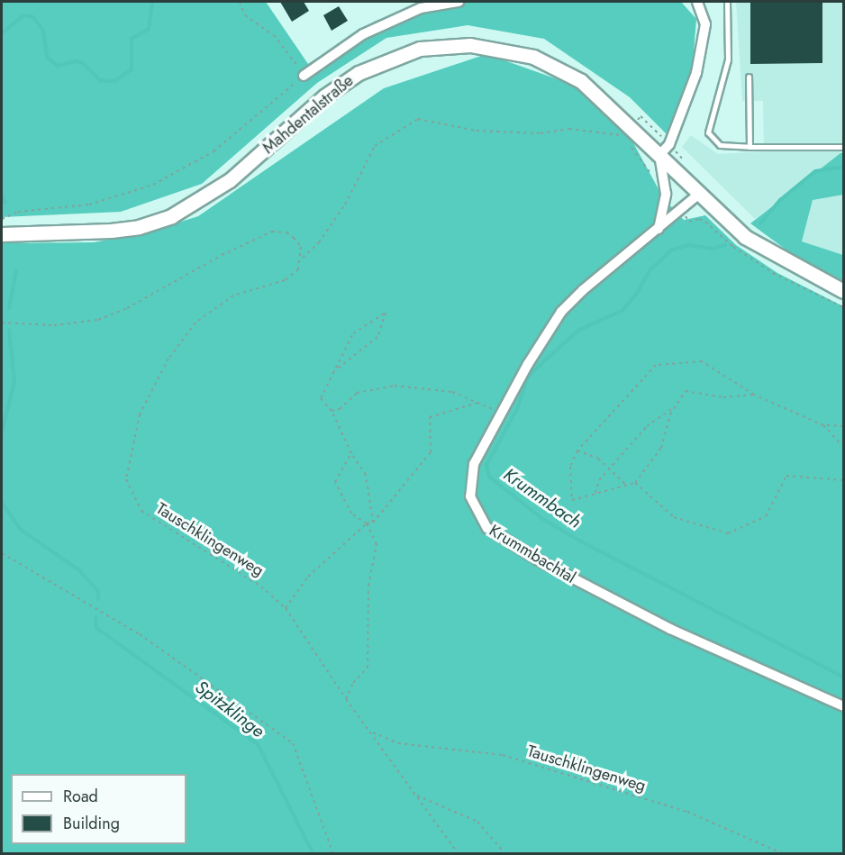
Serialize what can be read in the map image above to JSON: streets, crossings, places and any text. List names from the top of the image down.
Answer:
{
  "streets": {
    "main road": ["Mahdentalstraße"],
    "street": ["Krummbachtal"],
    "path": ["Tauschklingenweg"]
  },
  "crossings": [
    ["Mahdentalstraße", "Tauschklingenweg"],
    ["Mahdentalstraße", "Krummbachtal"]
  ],
  "water": ["Krummbach", "Spitzklinge"],
  "legend": ["Road", "Building"]
}
